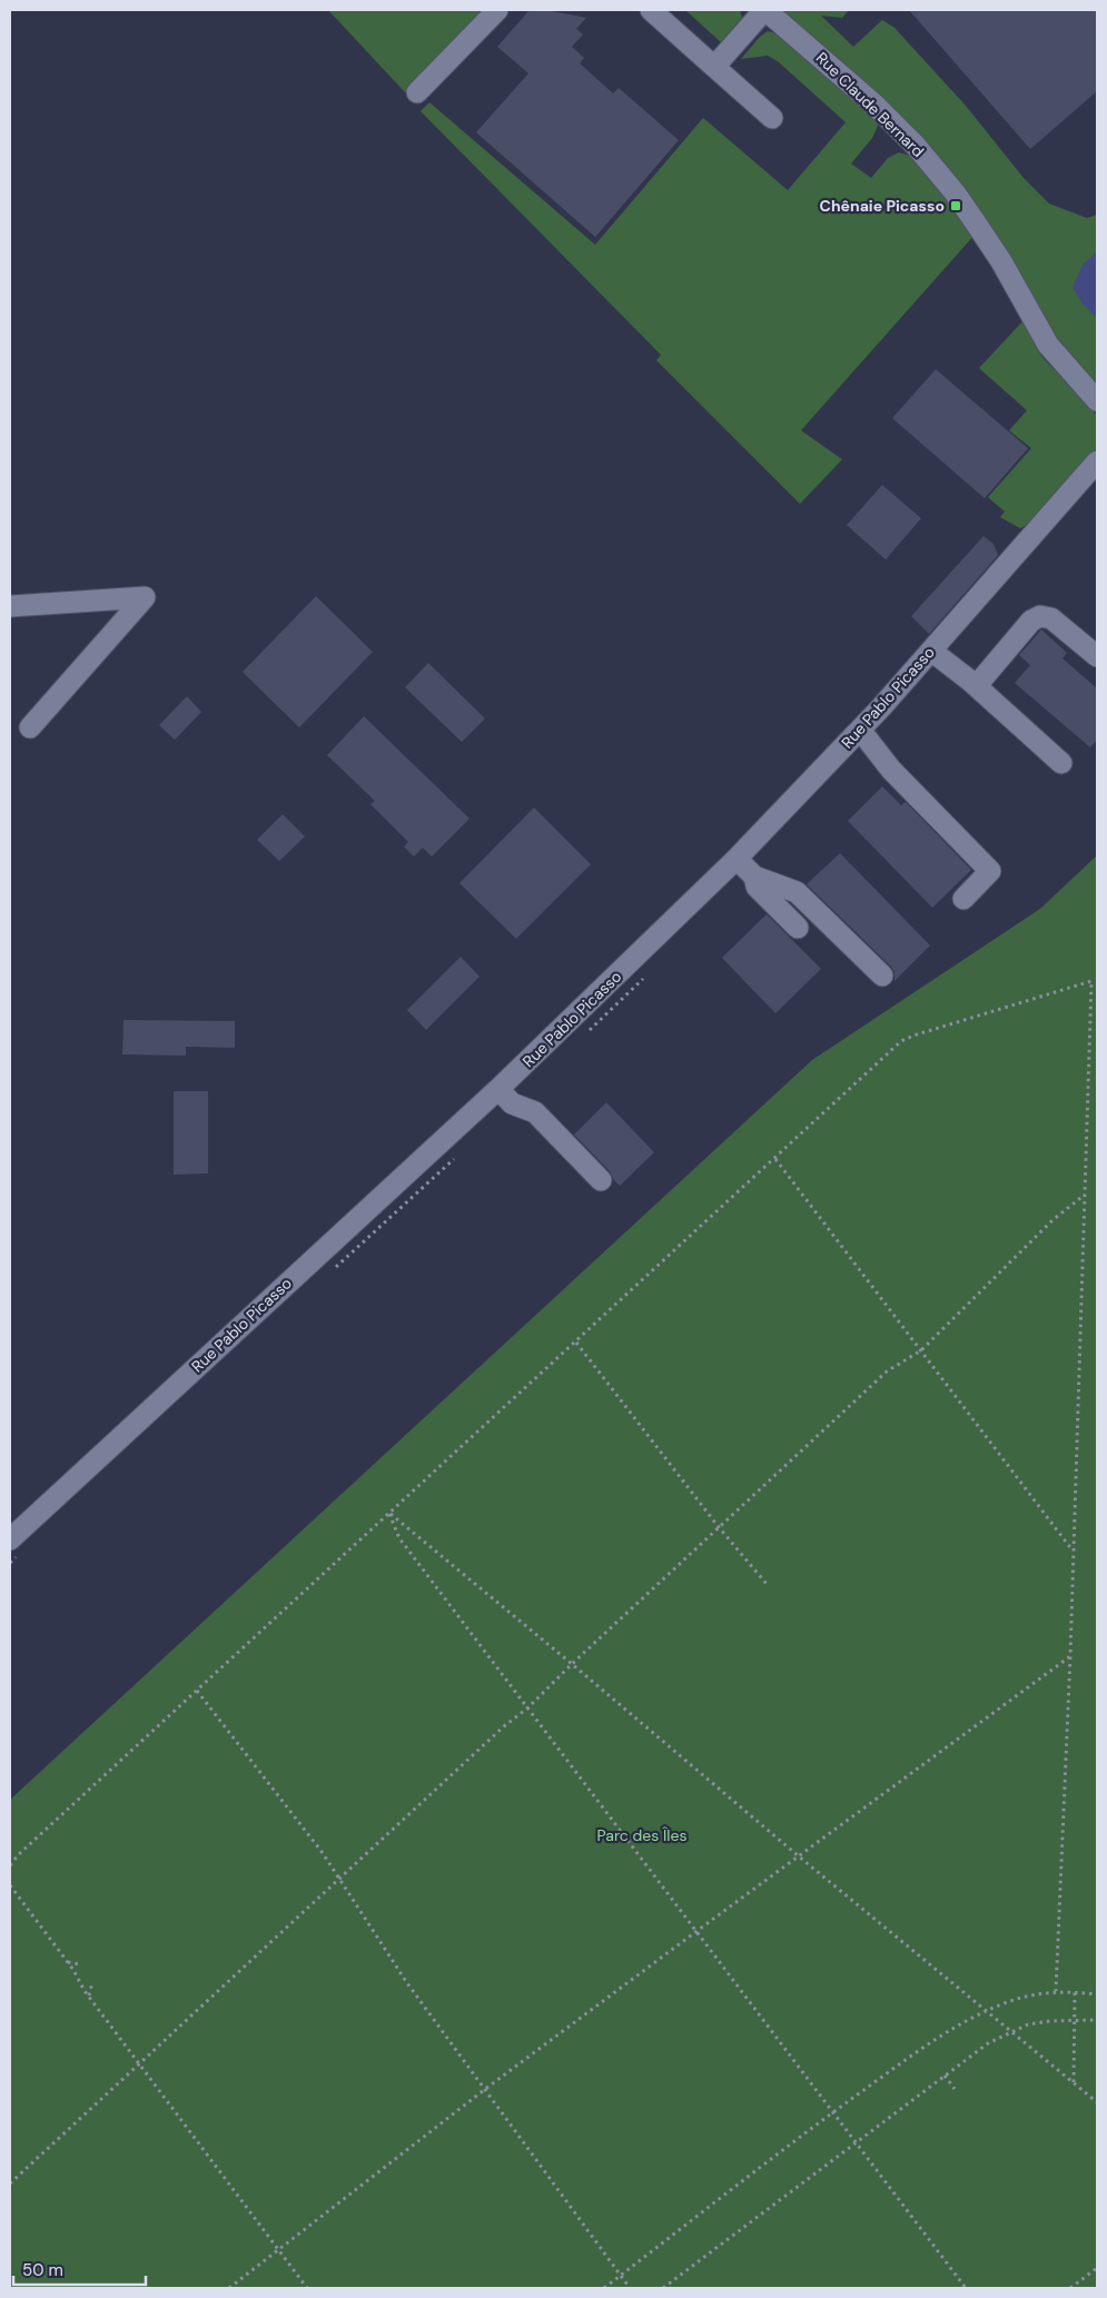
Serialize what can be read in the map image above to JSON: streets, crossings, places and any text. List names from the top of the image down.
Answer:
{
  "streets": {
    "street": ["Rue Claude Bernard", "Rue Pablo Picasso"]
  },
  "parks": ["Parc des Îles"],
  "places": {
    "transit": ["Chênaie Picasso"]
  },
  "scale_bar": "50 m"
}
